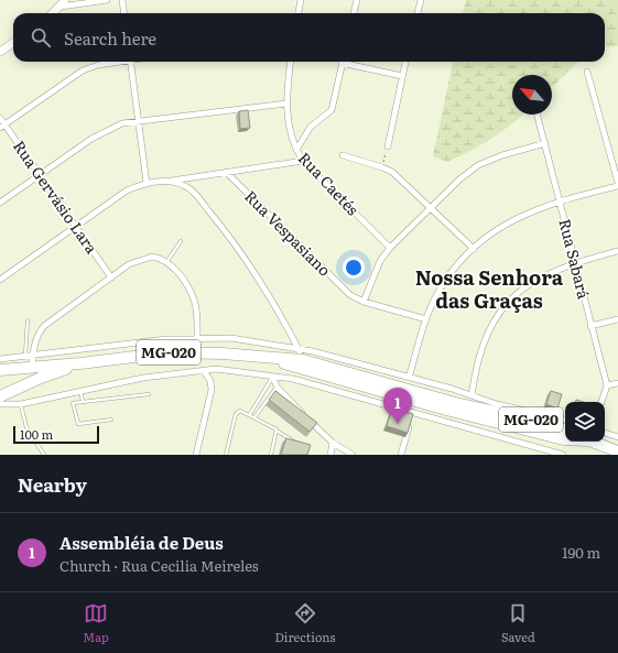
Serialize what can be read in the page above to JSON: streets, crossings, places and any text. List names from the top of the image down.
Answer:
{
  "streets": {
    "highway": ["MG-020"],
    "street": [
      "Rua Caetés",
      "Rua Gervásio Lara",
      "Rua Vespasiano",
      "Rua Sabará"
    ]
  },
  "districts": ["Nossa Senhora das Graças"],
  "scale_bar": "100 m",
  "north": "top left",
  "page": {
    "search": "Search here",
    "pins": "1",
    "scale": "100 m",
    "heading": "Nearby",
    "list": [
      {
        "mark": "1",
        "name": "Assembléia de Deus",
        "note": "Church · Rua Cecilia Meireles",
        "value": "190 m"
      }
    ],
    "nav": ["Map", "Directions", "Saved"]
  }
}
